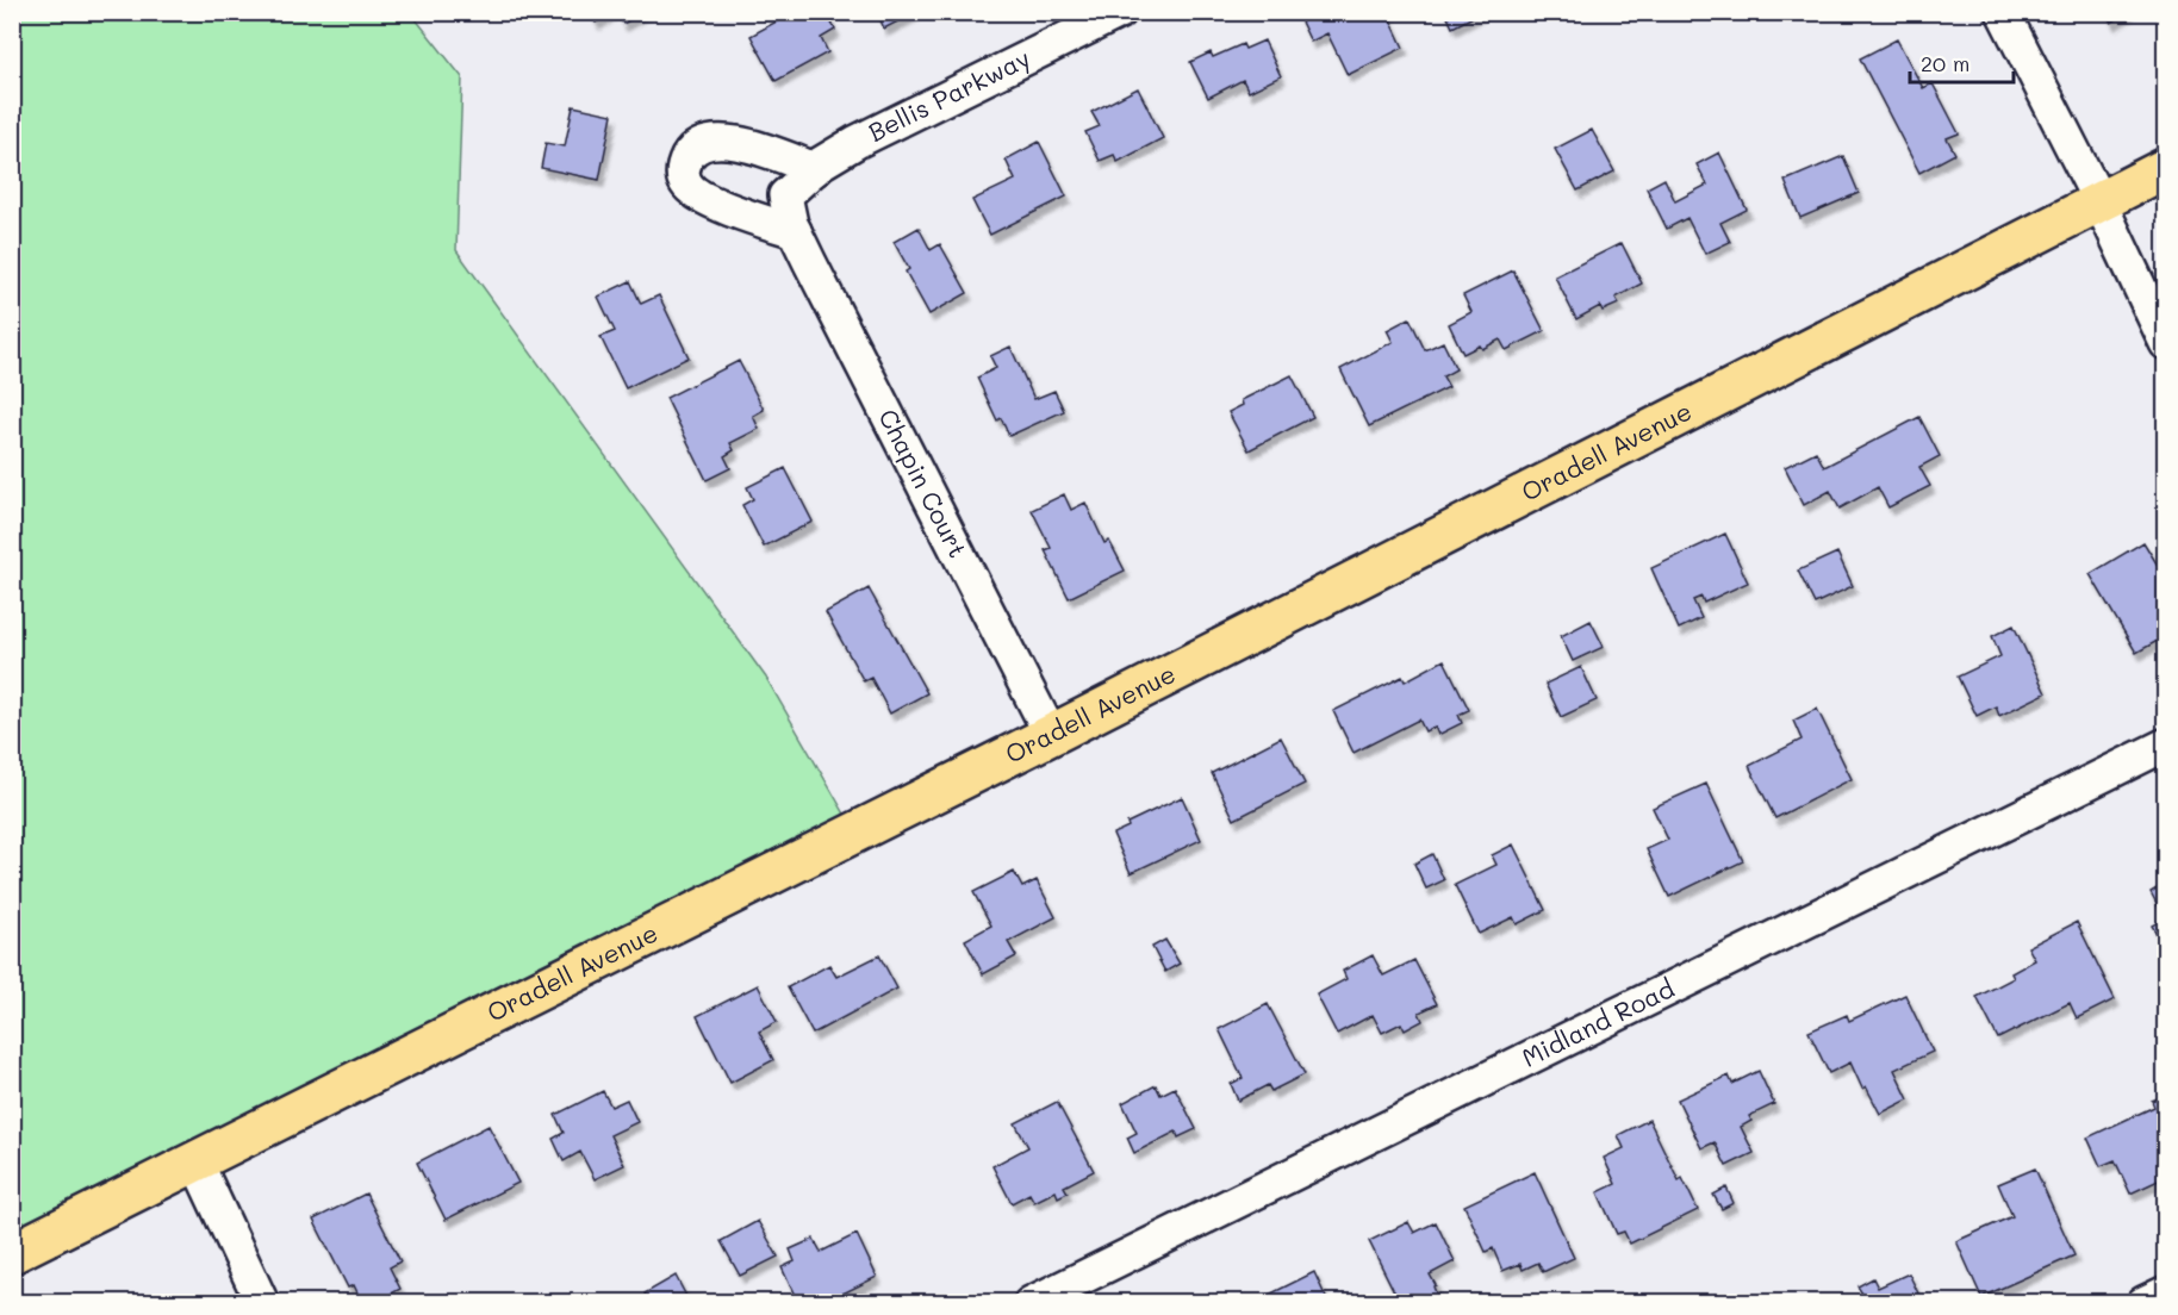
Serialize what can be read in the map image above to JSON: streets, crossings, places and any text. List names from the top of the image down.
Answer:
{
  "streets": {
    "main road": ["Oradell Avenue"],
    "street": ["Bellis Parkway", "Chapin Court", "Midland Road"]
  },
  "crossings": [
    ["Bellis Parkway", "Chapin Court"],
    ["Oradell Avenue", "Chapin Court"]
  ],
  "scale_bar": "20 m"
}
